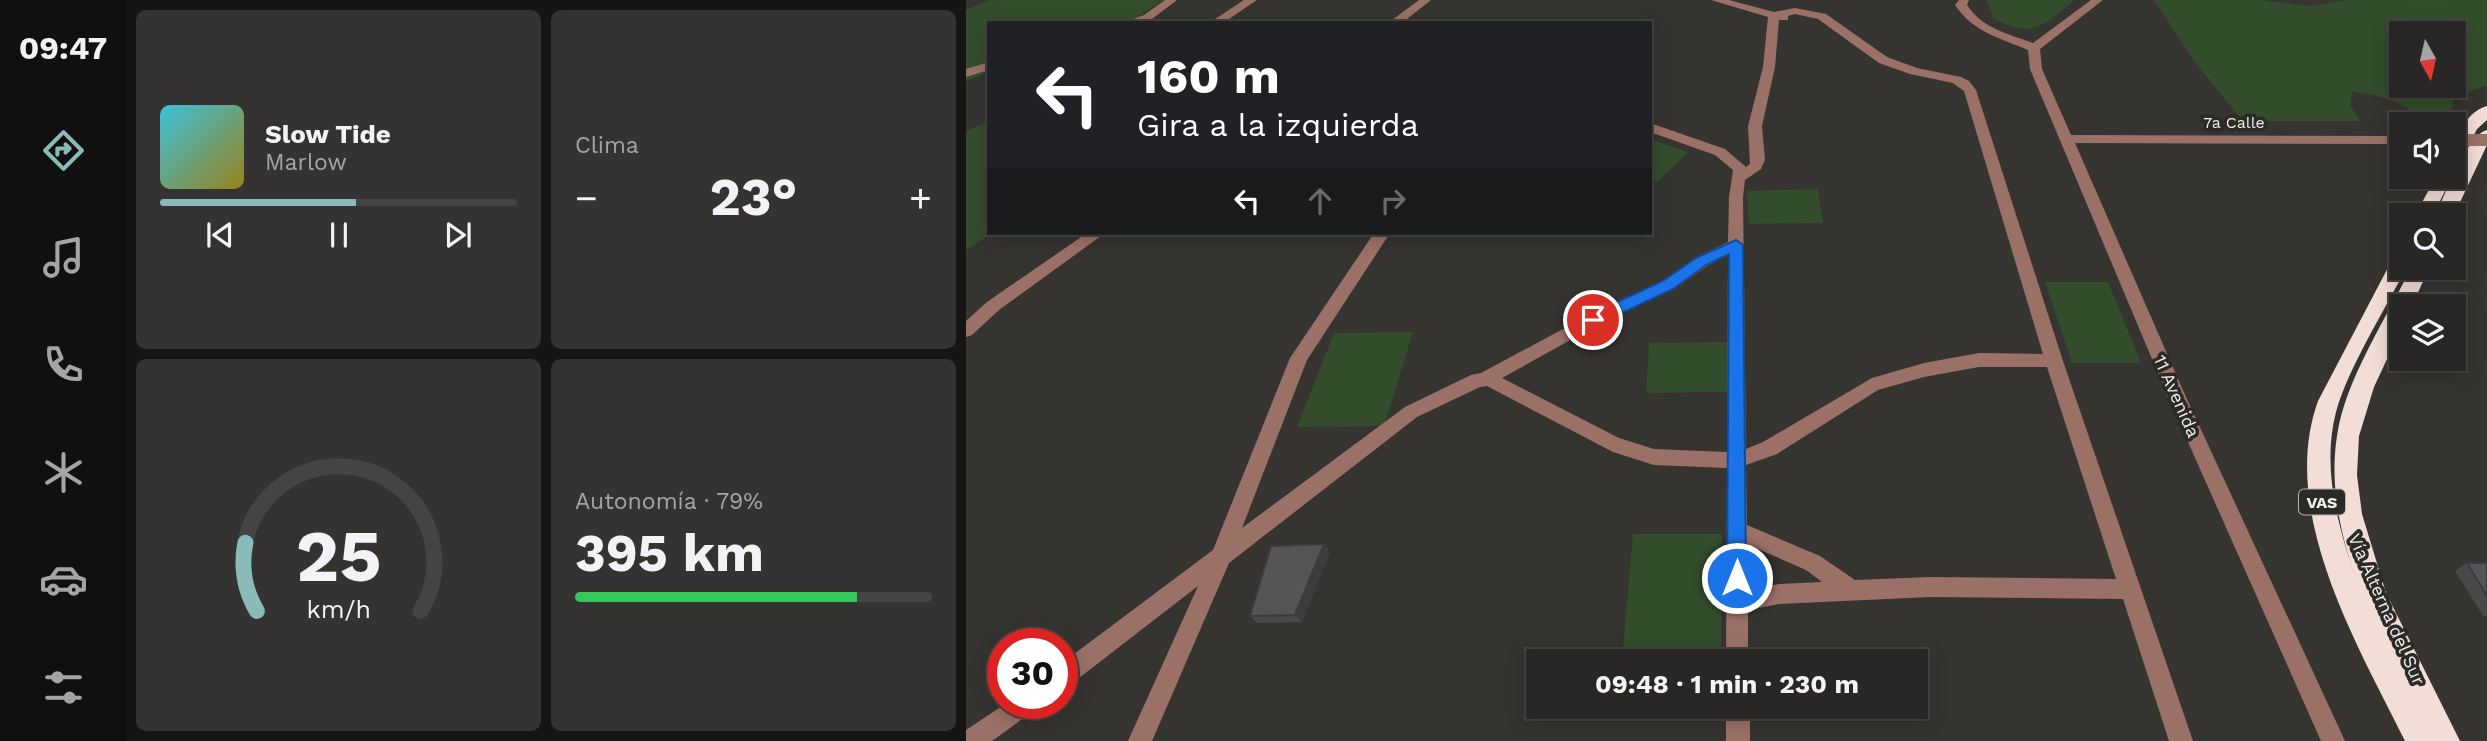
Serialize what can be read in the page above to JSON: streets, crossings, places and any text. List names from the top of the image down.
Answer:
{
  "streets": {
    "highway": ["VAS", "Vía Alterna del Sur"],
    "street": ["7a Calle", "11 Avenida"]
  },
  "crossings": [
    ["7a Calle", "11 Avenida"]
  ],
  "north": "bottom",
  "page": {
    "tabs": "09:47",
    "tile": [
      "Clima",
      ["Autonomía · 79%", "395 km"]
    ],
    "turn": ["160 m", "Gira a la izquierda"],
    "song": ["Slow Tide", "Marlow"],
    "heat": ["−", "23°", "+"],
    "limit": "30",
    "trip": "09:48 · 1 min · 230 m",
    "gauge": ["25", "km/h"]
  }
}
